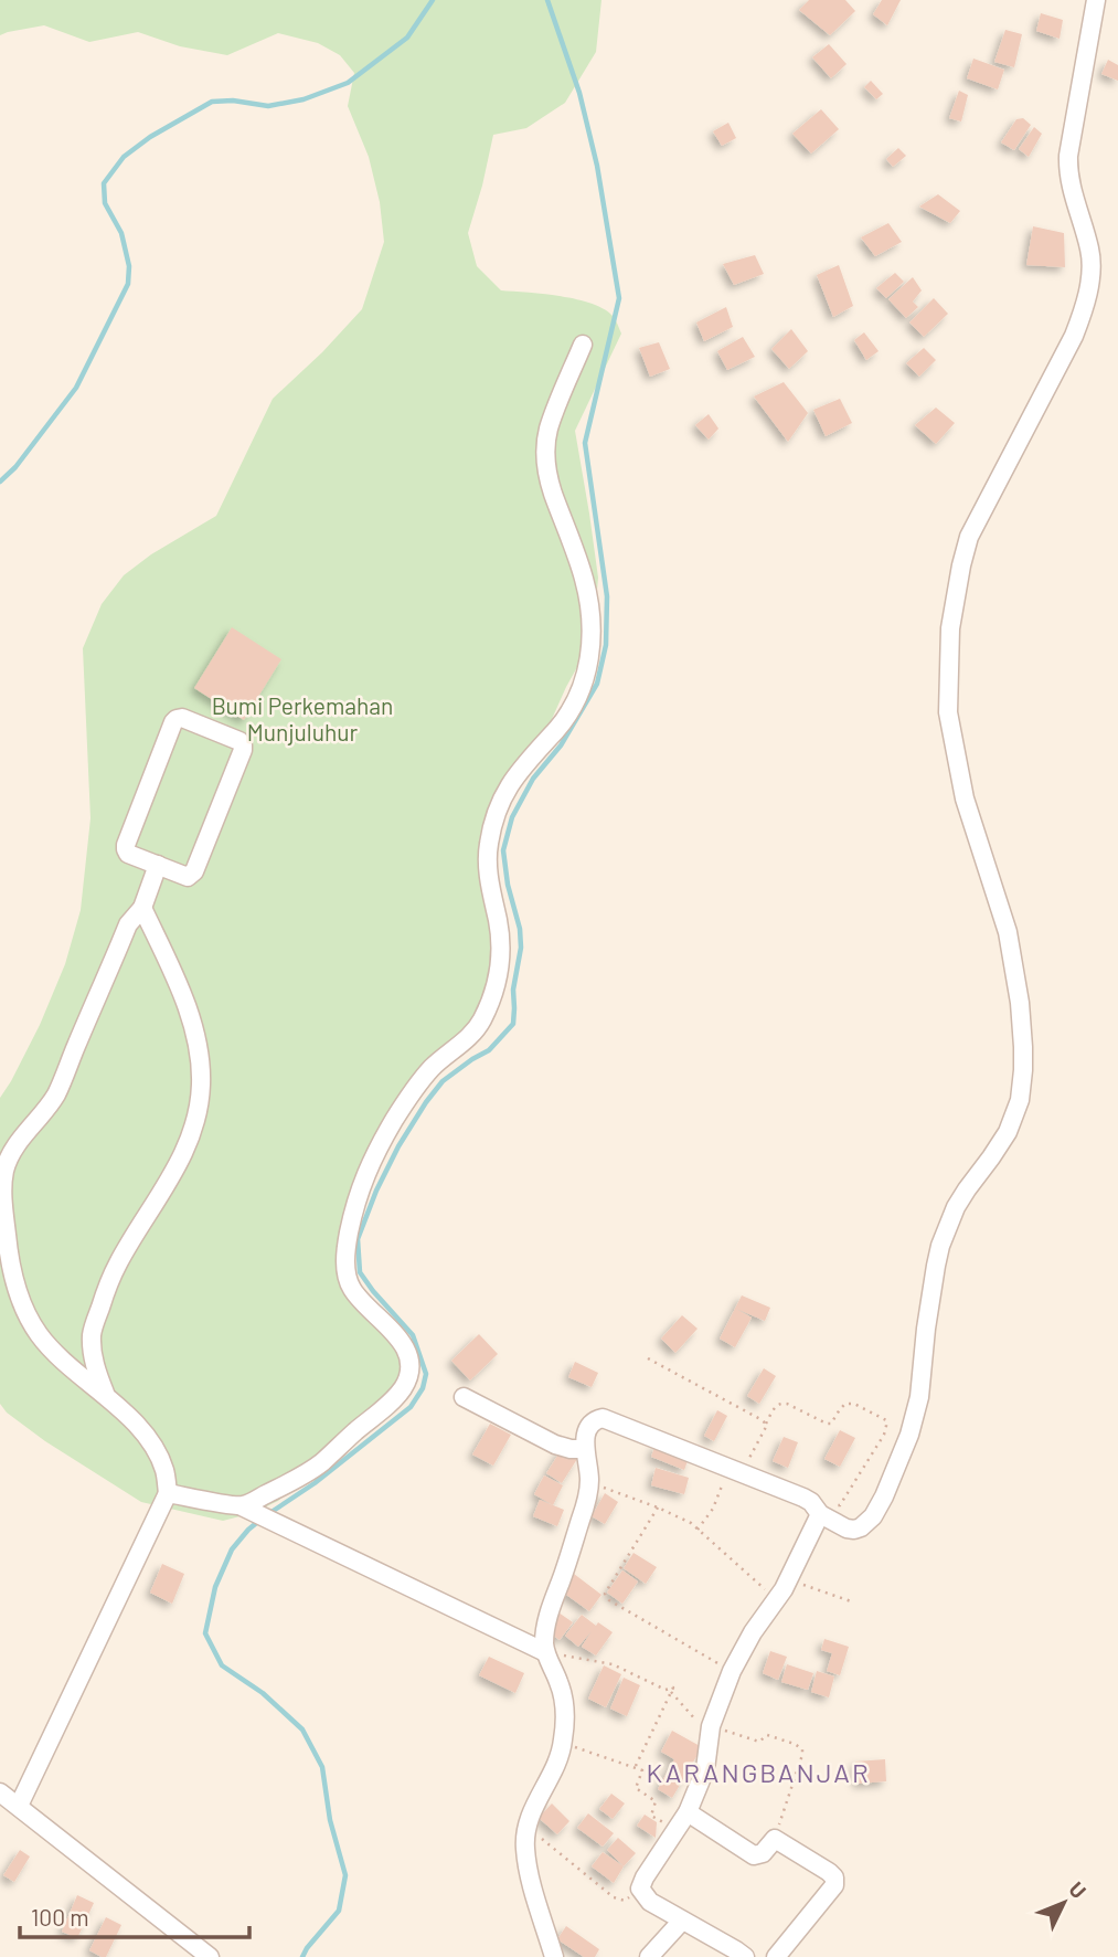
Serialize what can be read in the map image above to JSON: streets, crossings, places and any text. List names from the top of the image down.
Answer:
{
  "districts": ["KARANGBANJAR"],
  "parks": ["Bumi Perkemahan Munjuluhur"],
  "scale_bar": "100 m",
  "north": "top right"
}
